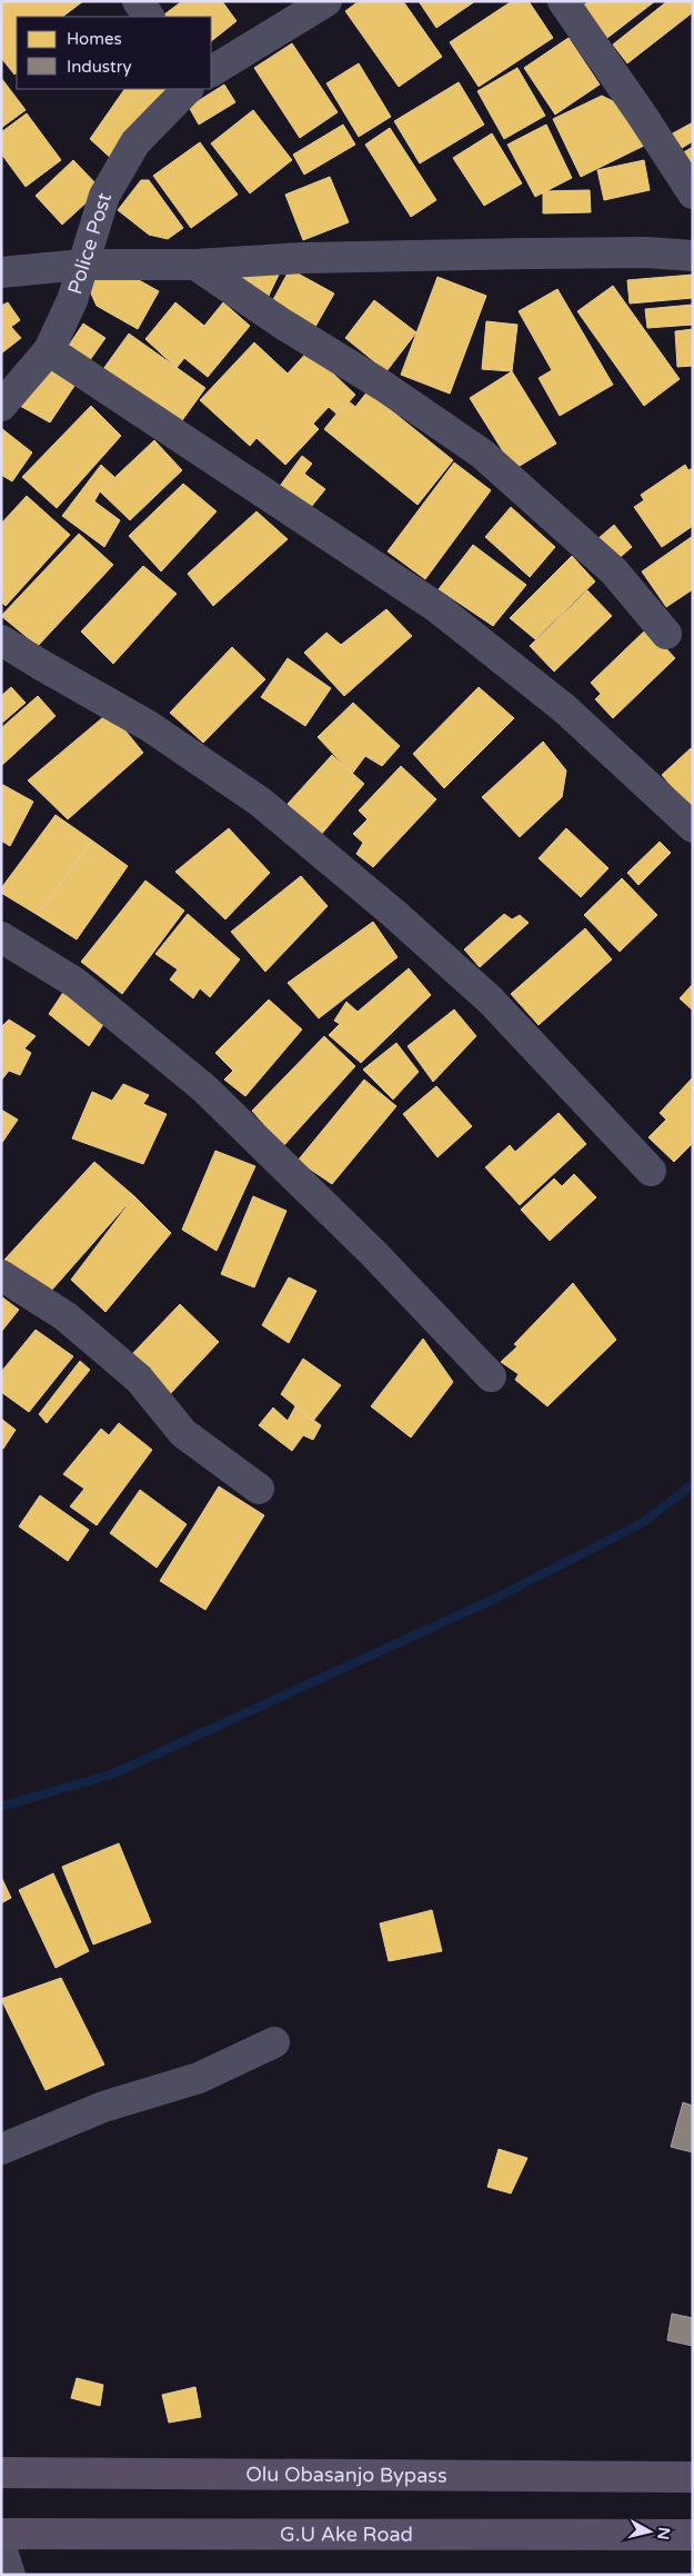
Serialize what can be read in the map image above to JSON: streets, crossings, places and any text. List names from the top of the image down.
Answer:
{
  "streets": {
    "main road": ["Olu Obasanjo Bypass", "G.U Ake Road"],
    "street": ["Police Post"]
  },
  "legend": ["Homes", "Industry"],
  "north": "right"
}
